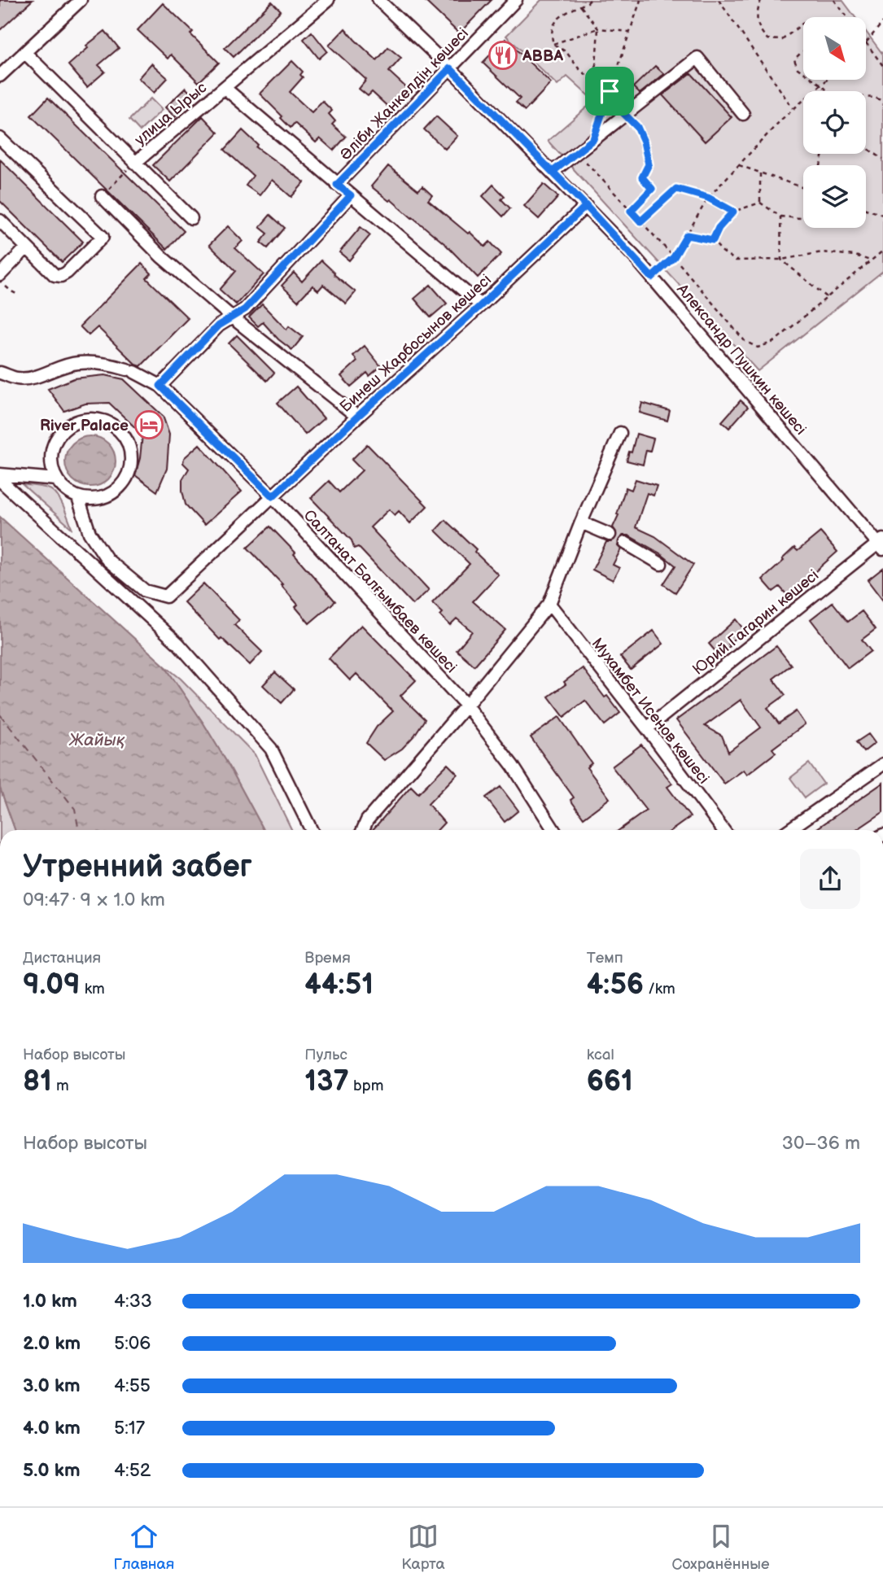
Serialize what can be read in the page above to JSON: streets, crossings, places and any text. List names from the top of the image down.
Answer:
{
  "streets": {
    "street": [
      "Әліби Жанкелдін көшесі",
      "улица Ырыс",
      "Бинеш Жарбосынов көшесі",
      "Александр Пушкин көшесі",
      "Салтанат Балғымбаев көшесі",
      "Юрий Гагарин көшесі",
      "Мухамбет Исенов көшесі"
    ]
  },
  "crossings": [
    ["Әліби Жанкелдін көшесі", "Александр Пушкин көшесі"],
    ["Бинеш Жарбосынов көшесі", "Александр Пушкин көшесі"],
    ["Бинеш Жарбосынов көшесі", "Салтанат Балғымбаев көшесі"],
    ["Александр Пушкин көшесі", "Юрий Гагарин көшесі"],
    ["Юрий Гагарин көшесі", "Мухамбет Исенов көшесі"]
  ],
  "water": ["Жайық"],
  "places": {
    "restaurant": ["ABBA"],
    "hotel": ["River Palace"]
  },
  "north": "bottom right",
  "page": {
    "heading": ["Утренний забег", "09:47 · 9 × 1.0 km"],
    "stats": [
      ["Дистанция", "9.09 km"],
      ["Время", "44:51"],
      ["Темп", "4:56 /km"],
      ["Набор высоты", "81 m"],
      ["Пульс", "137 bpm"],
      ["kcal", "661"]
    ],
    "chart": ["Набор высоты", "30–36 m"],
    "list": [
      {
        "name": "1.0 km",
        "note": "4:33"
      },
      {
        "name": "2.0 km",
        "note": "5:06"
      },
      {
        "name": "3.0 km",
        "note": "4:55"
      },
      {
        "name": "4.0 km",
        "note": "5:17"
      },
      {
        "name": "5.0 km",
        "note": "4:52"
      }
    ],
    "tabs": ["Главная", "Карта", "Сохранённые"]
  }
}
